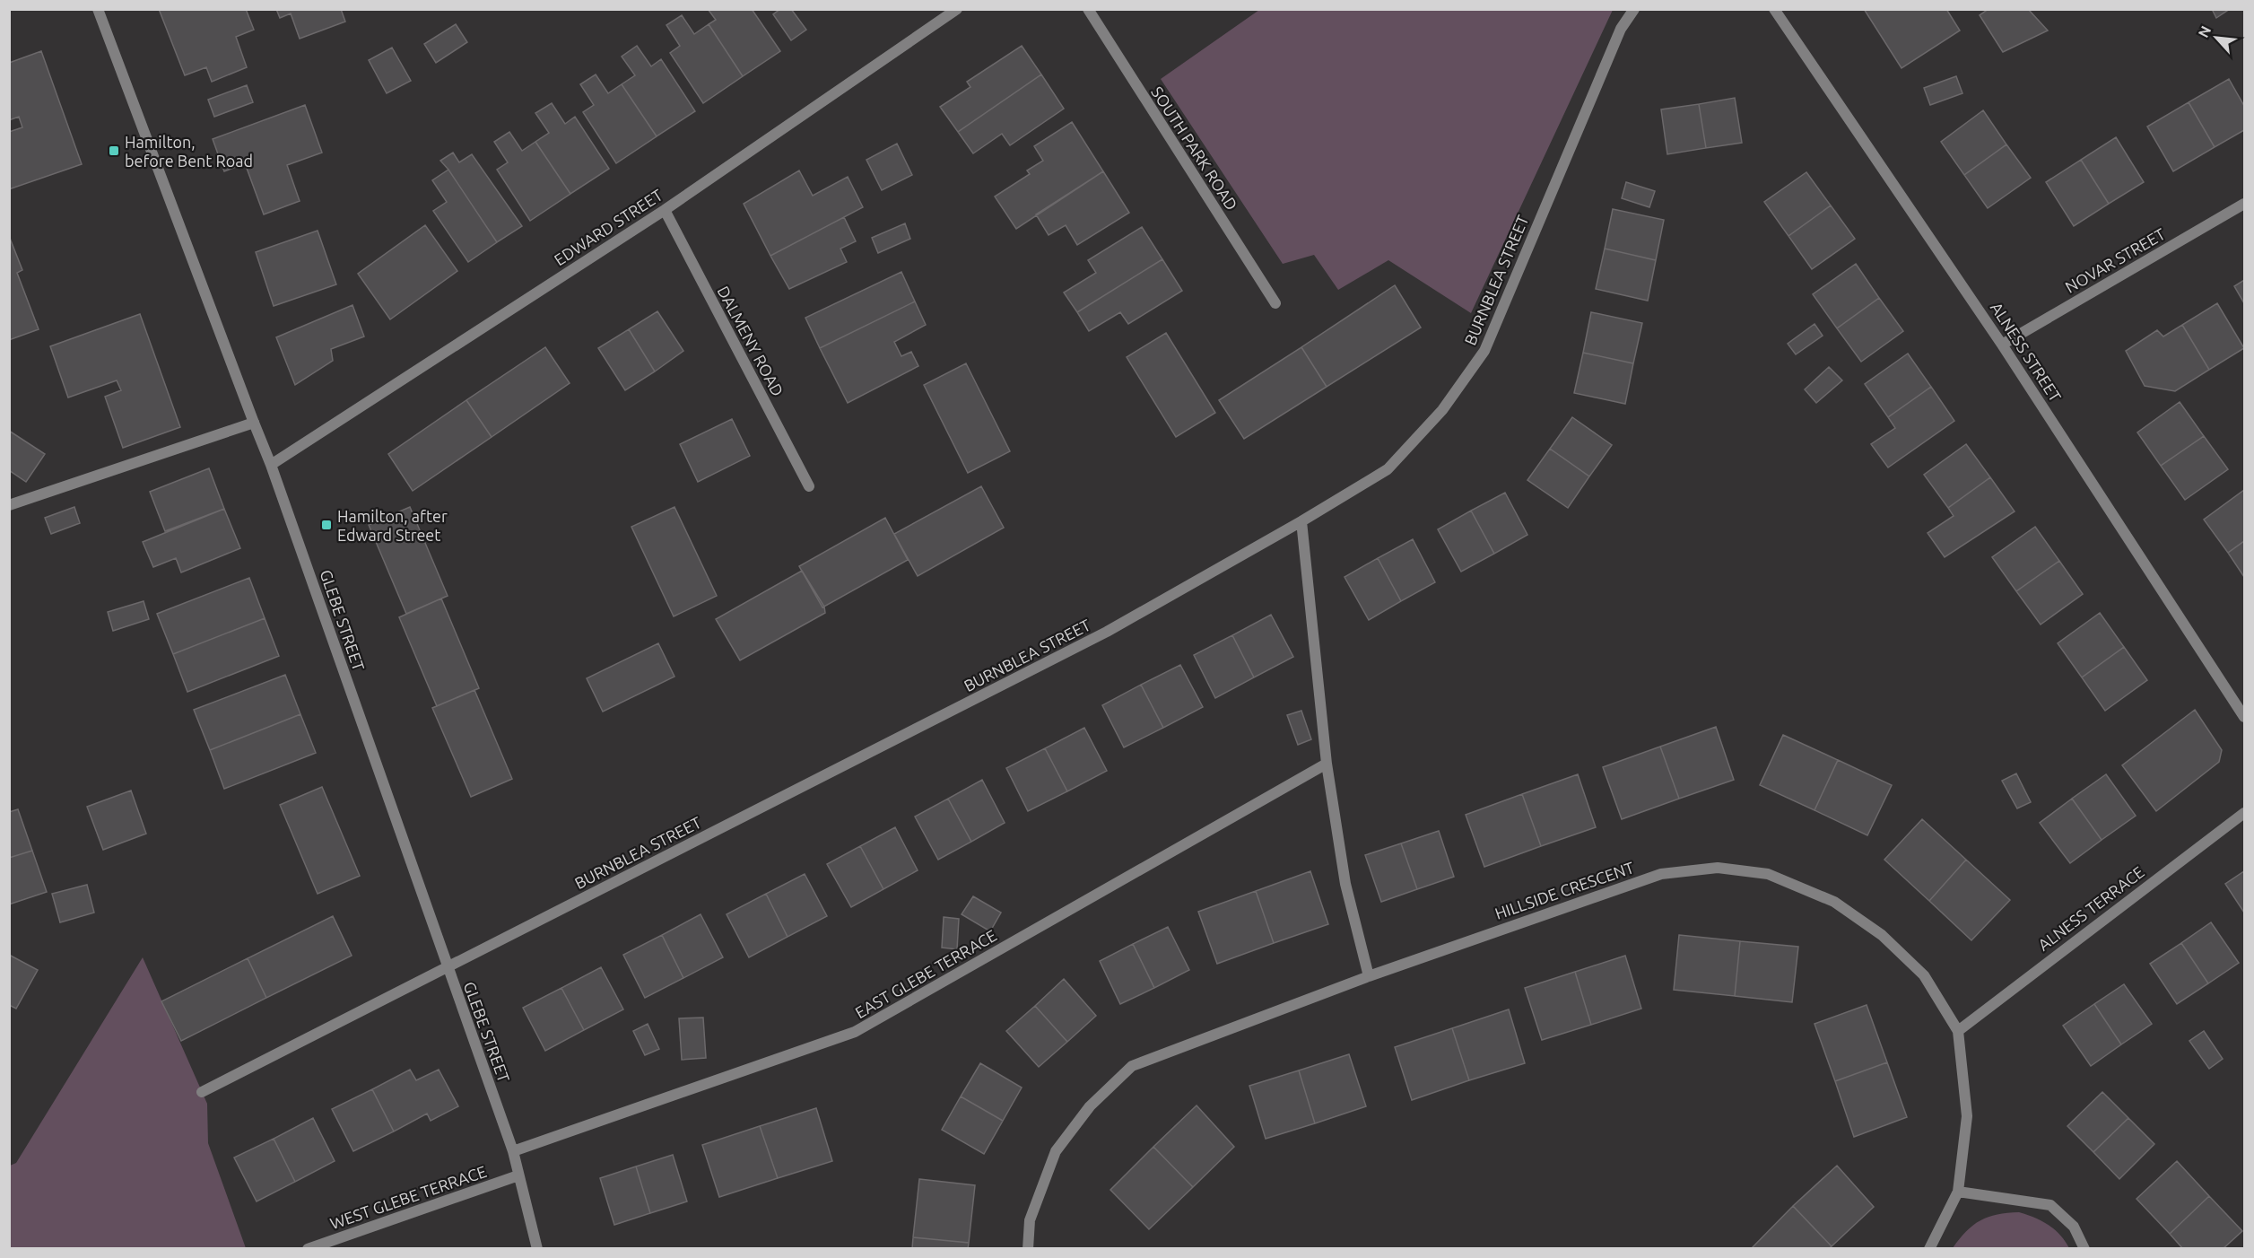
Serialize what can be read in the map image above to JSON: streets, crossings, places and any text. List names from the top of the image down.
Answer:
{
  "streets": {
    "street": [
      "SOUTH PARK ROAD",
      "EDWARD STREET",
      "NOVAR STREET",
      "BURNBLEA STREET",
      "DALMENY ROAD",
      "ALNESS STREET",
      "GLEBE STREET",
      "HILLSIDE CRESCENT",
      "ALNESS TERRACE",
      "EAST GLEBE TERRACE",
      "WEST GLEBE TERRACE"
    ]
  },
  "crossings": [
    ["EDWARD STREET", "DALMENY ROAD"],
    ["EDWARD STREET", "GLEBE STREET"],
    ["NOVAR STREET", "ALNESS STREET"],
    ["BURNBLEA STREET", "GLEBE STREET"],
    ["GLEBE STREET", "EAST GLEBE TERRACE"],
    ["GLEBE STREET", "WEST GLEBE TERRACE"],
    ["HILLSIDE CRESCENT", "ALNESS TERRACE"]
  ],
  "places": {
    "transit": ["Hamilton, before Bent Road", "Hamilton, after Edward Street"]
  },
  "north": "top left"
}
